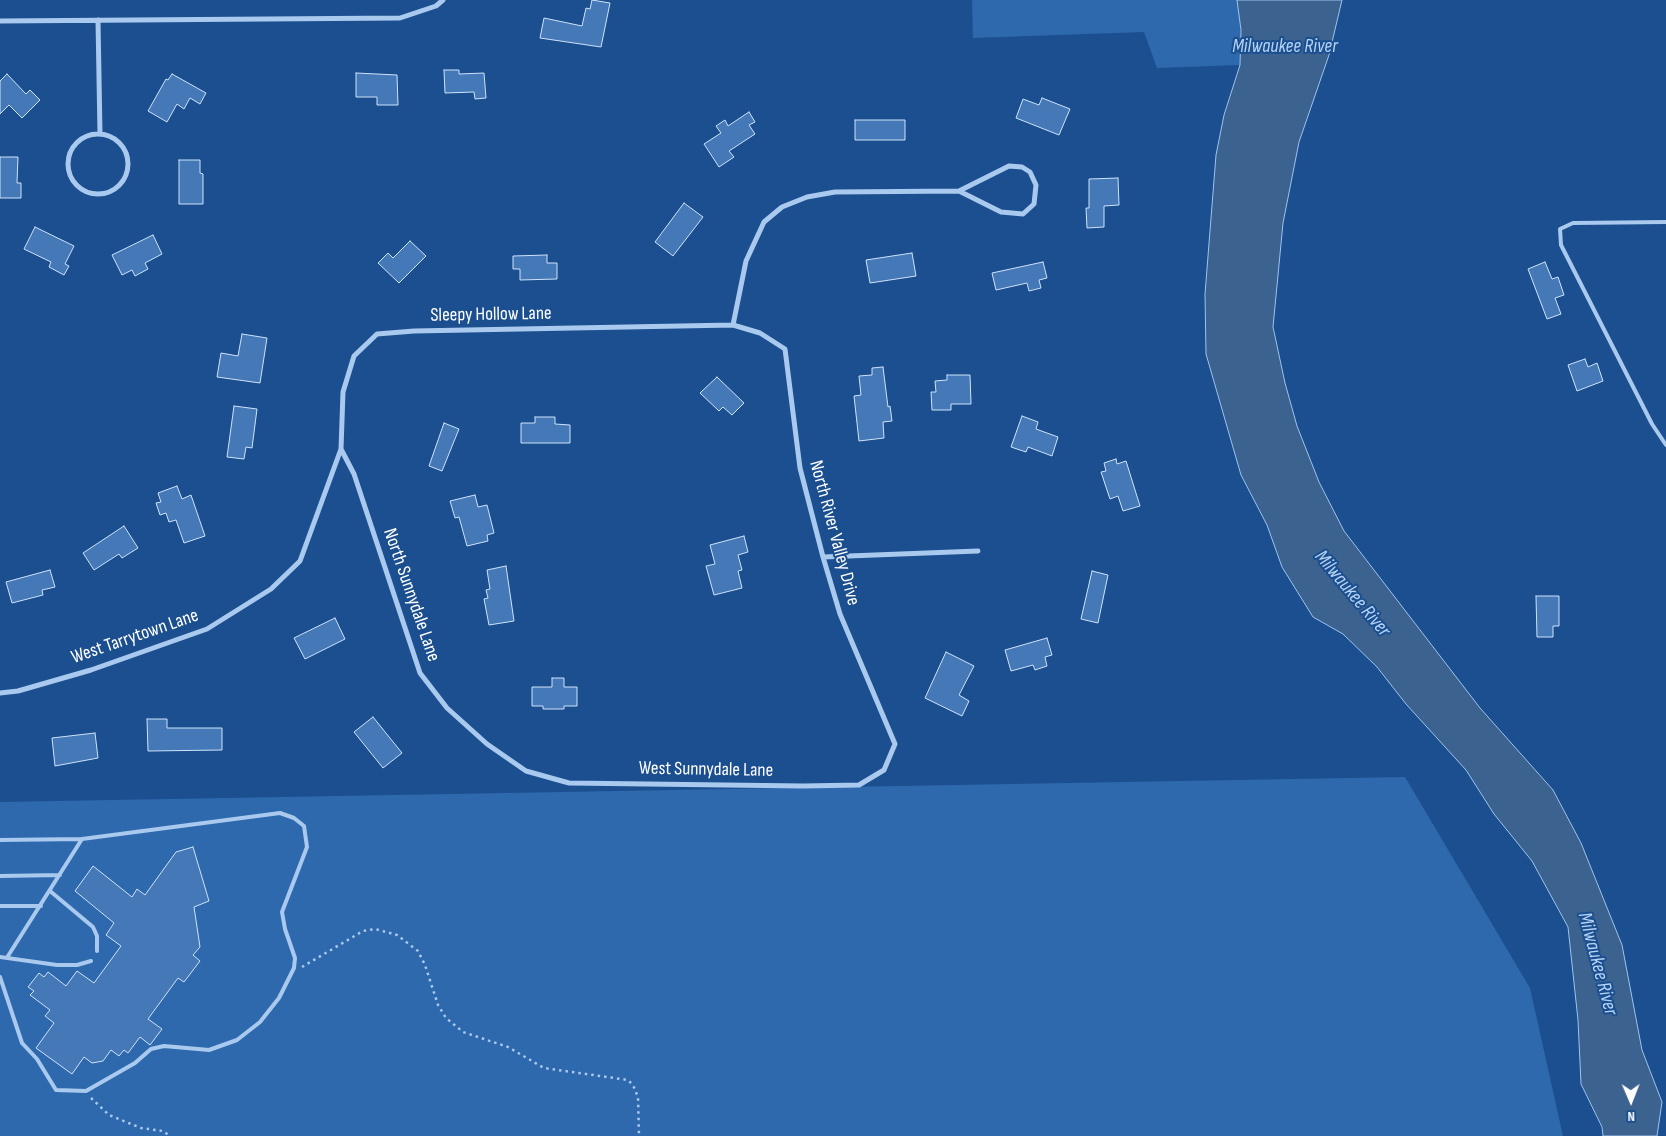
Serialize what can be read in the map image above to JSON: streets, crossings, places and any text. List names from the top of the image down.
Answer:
{
  "streets": {
    "street": [
      "Sleepy Hollow Lane",
      "North River Valley Drive",
      "North Sunnydale Lane",
      "West Tarrytown Lane",
      "West Sunnydale Lane"
    ]
  },
  "crossings": [
    ["Sleepy Hollow Lane", "North River Valley Drive"],
    ["Sleepy Hollow Lane", "North Sunnydale Lane"],
    ["Sleepy Hollow Lane", "West Tarrytown Lane"],
    ["North River Valley Drive", "West Sunnydale Lane"],
    ["North Sunnydale Lane", "West Tarrytown Lane"],
    ["North Sunnydale Lane", "West Sunnydale Lane"]
  ],
  "water": ["Milwaukee River"],
  "north": "bottom"
}
